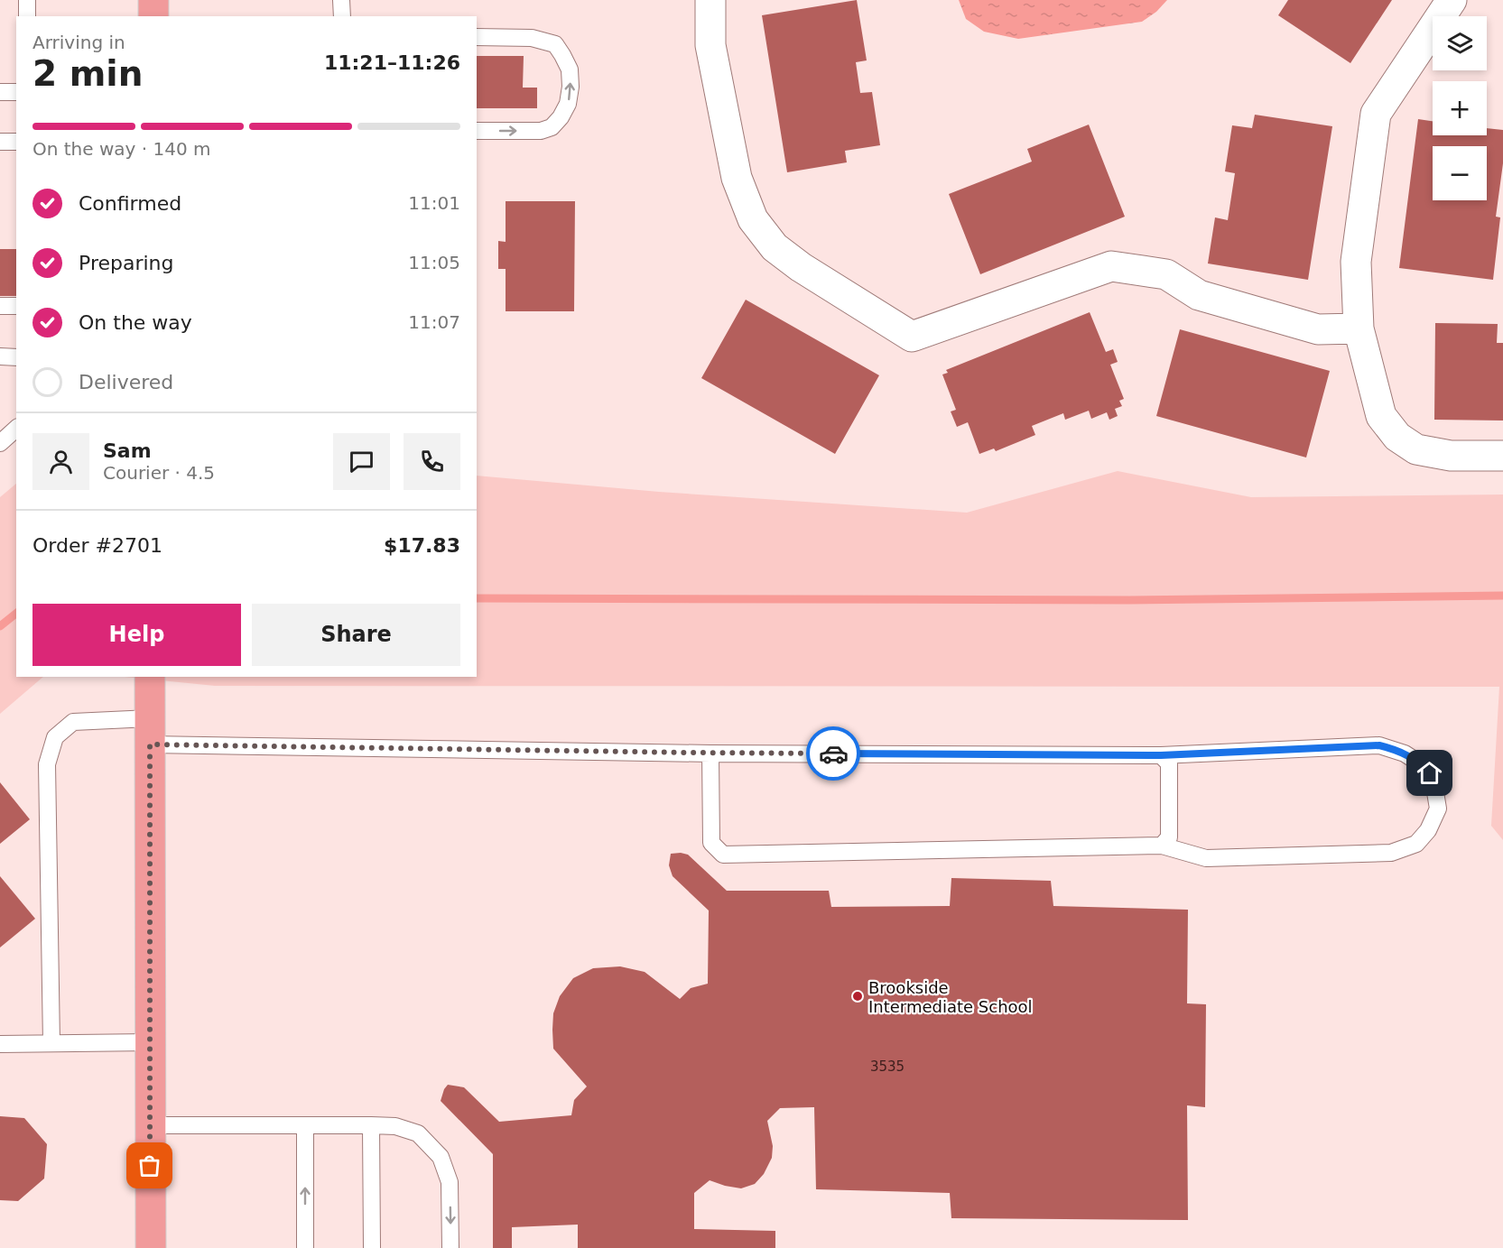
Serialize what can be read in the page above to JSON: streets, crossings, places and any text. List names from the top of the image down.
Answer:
{
  "places": ["Brookside Intermediate School"],
  "house_numbers": ["3535"],
  "page": {
    "map_buttons": ["+", "−"],
    "heading": ["2 min", "Arriving in", "11:21–11:26"],
    "panel": [
      "Sam",
      "Courier · 4.5",
      "Order #2701",
      "$17.83"
    ],
    "bar": "On the way · 140 m",
    "list": [
      ["Confirmed", "11:01"],
      ["Preparing", "11:05"],
      ["On the way", "11:07"],
      "Delivered"
    ],
    "buttons": ["Help", "Share"]
  }
}
